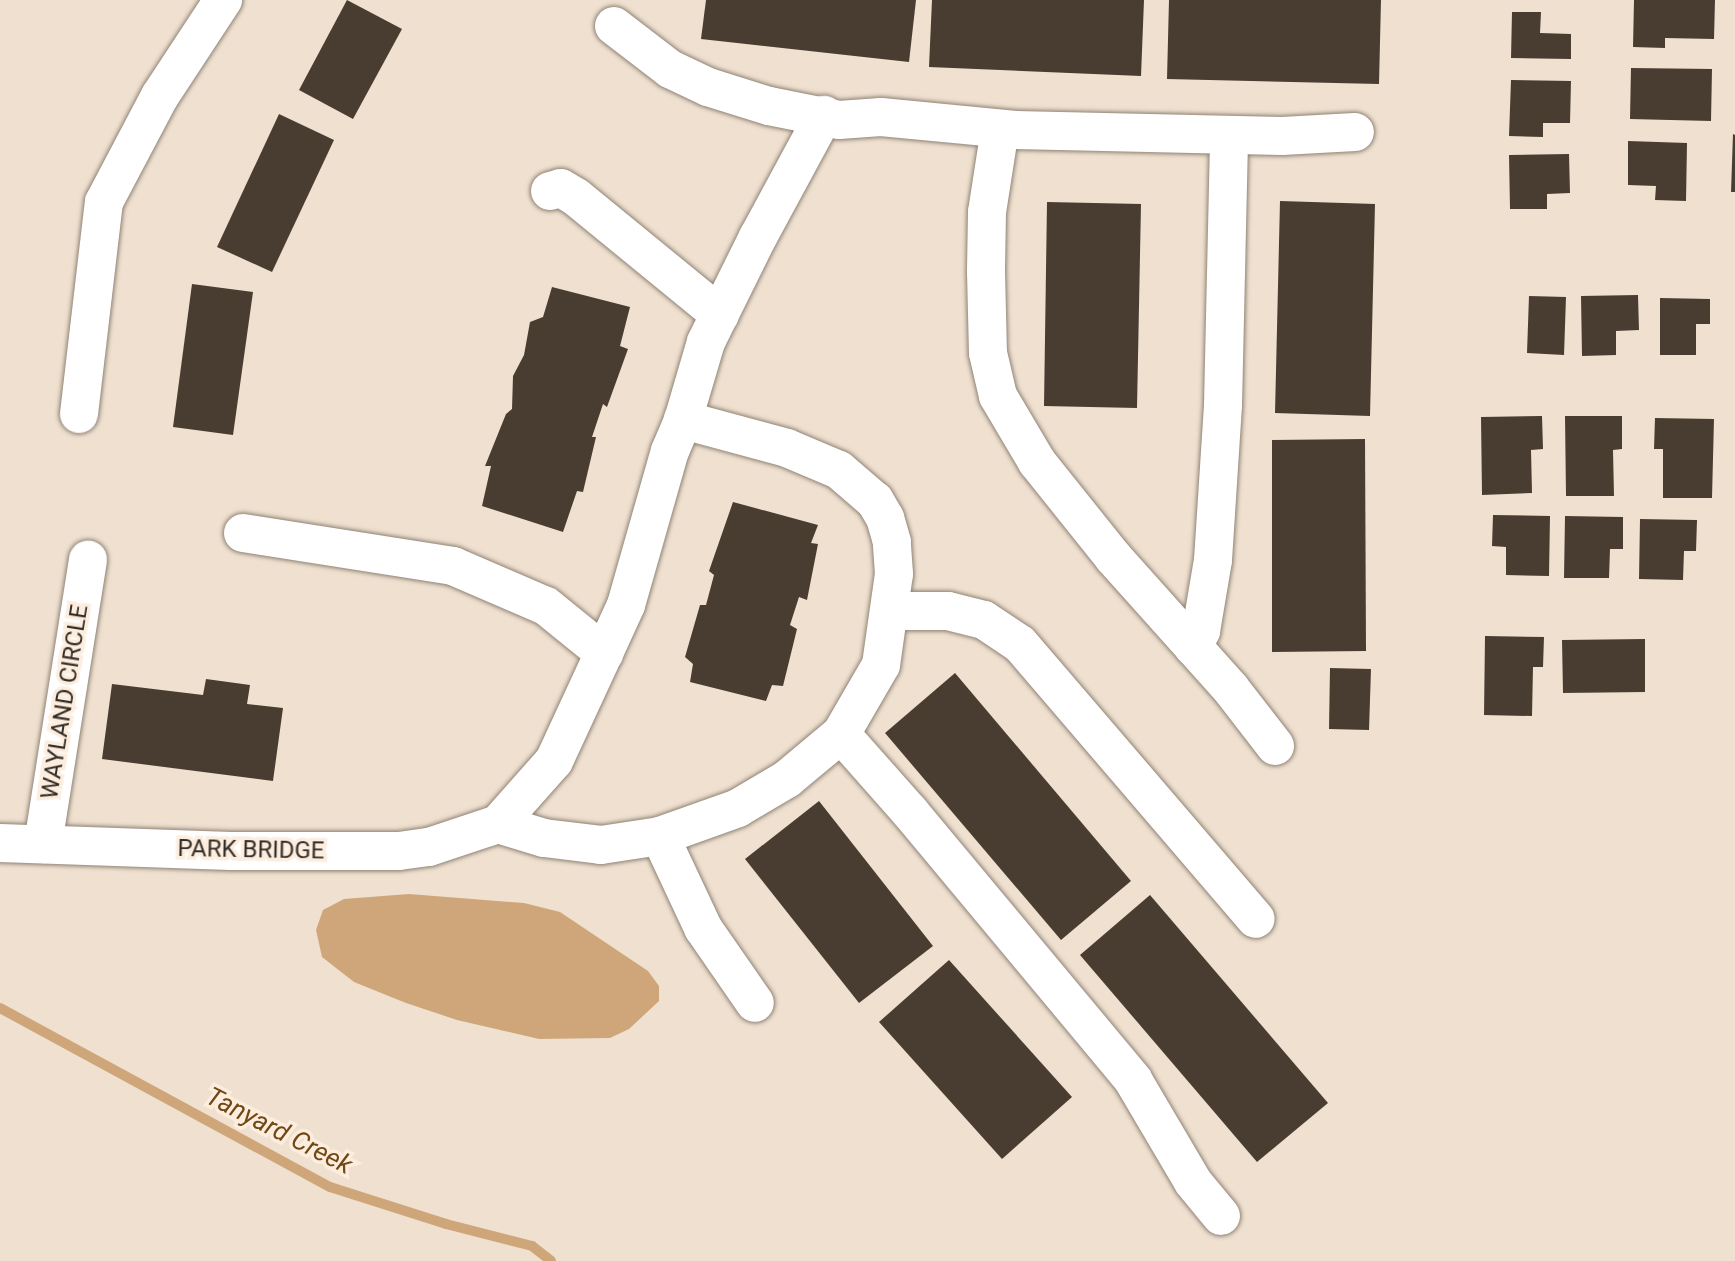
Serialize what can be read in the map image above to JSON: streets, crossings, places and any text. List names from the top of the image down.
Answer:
{
  "streets": {
    "street": ["WAYLAND CIRCLE", "PARK BRIDGE"]
  },
  "crossings": [
    ["WAYLAND CIRCLE", "PARK BRIDGE"]
  ],
  "water": ["Tanyard Creek"]
}
